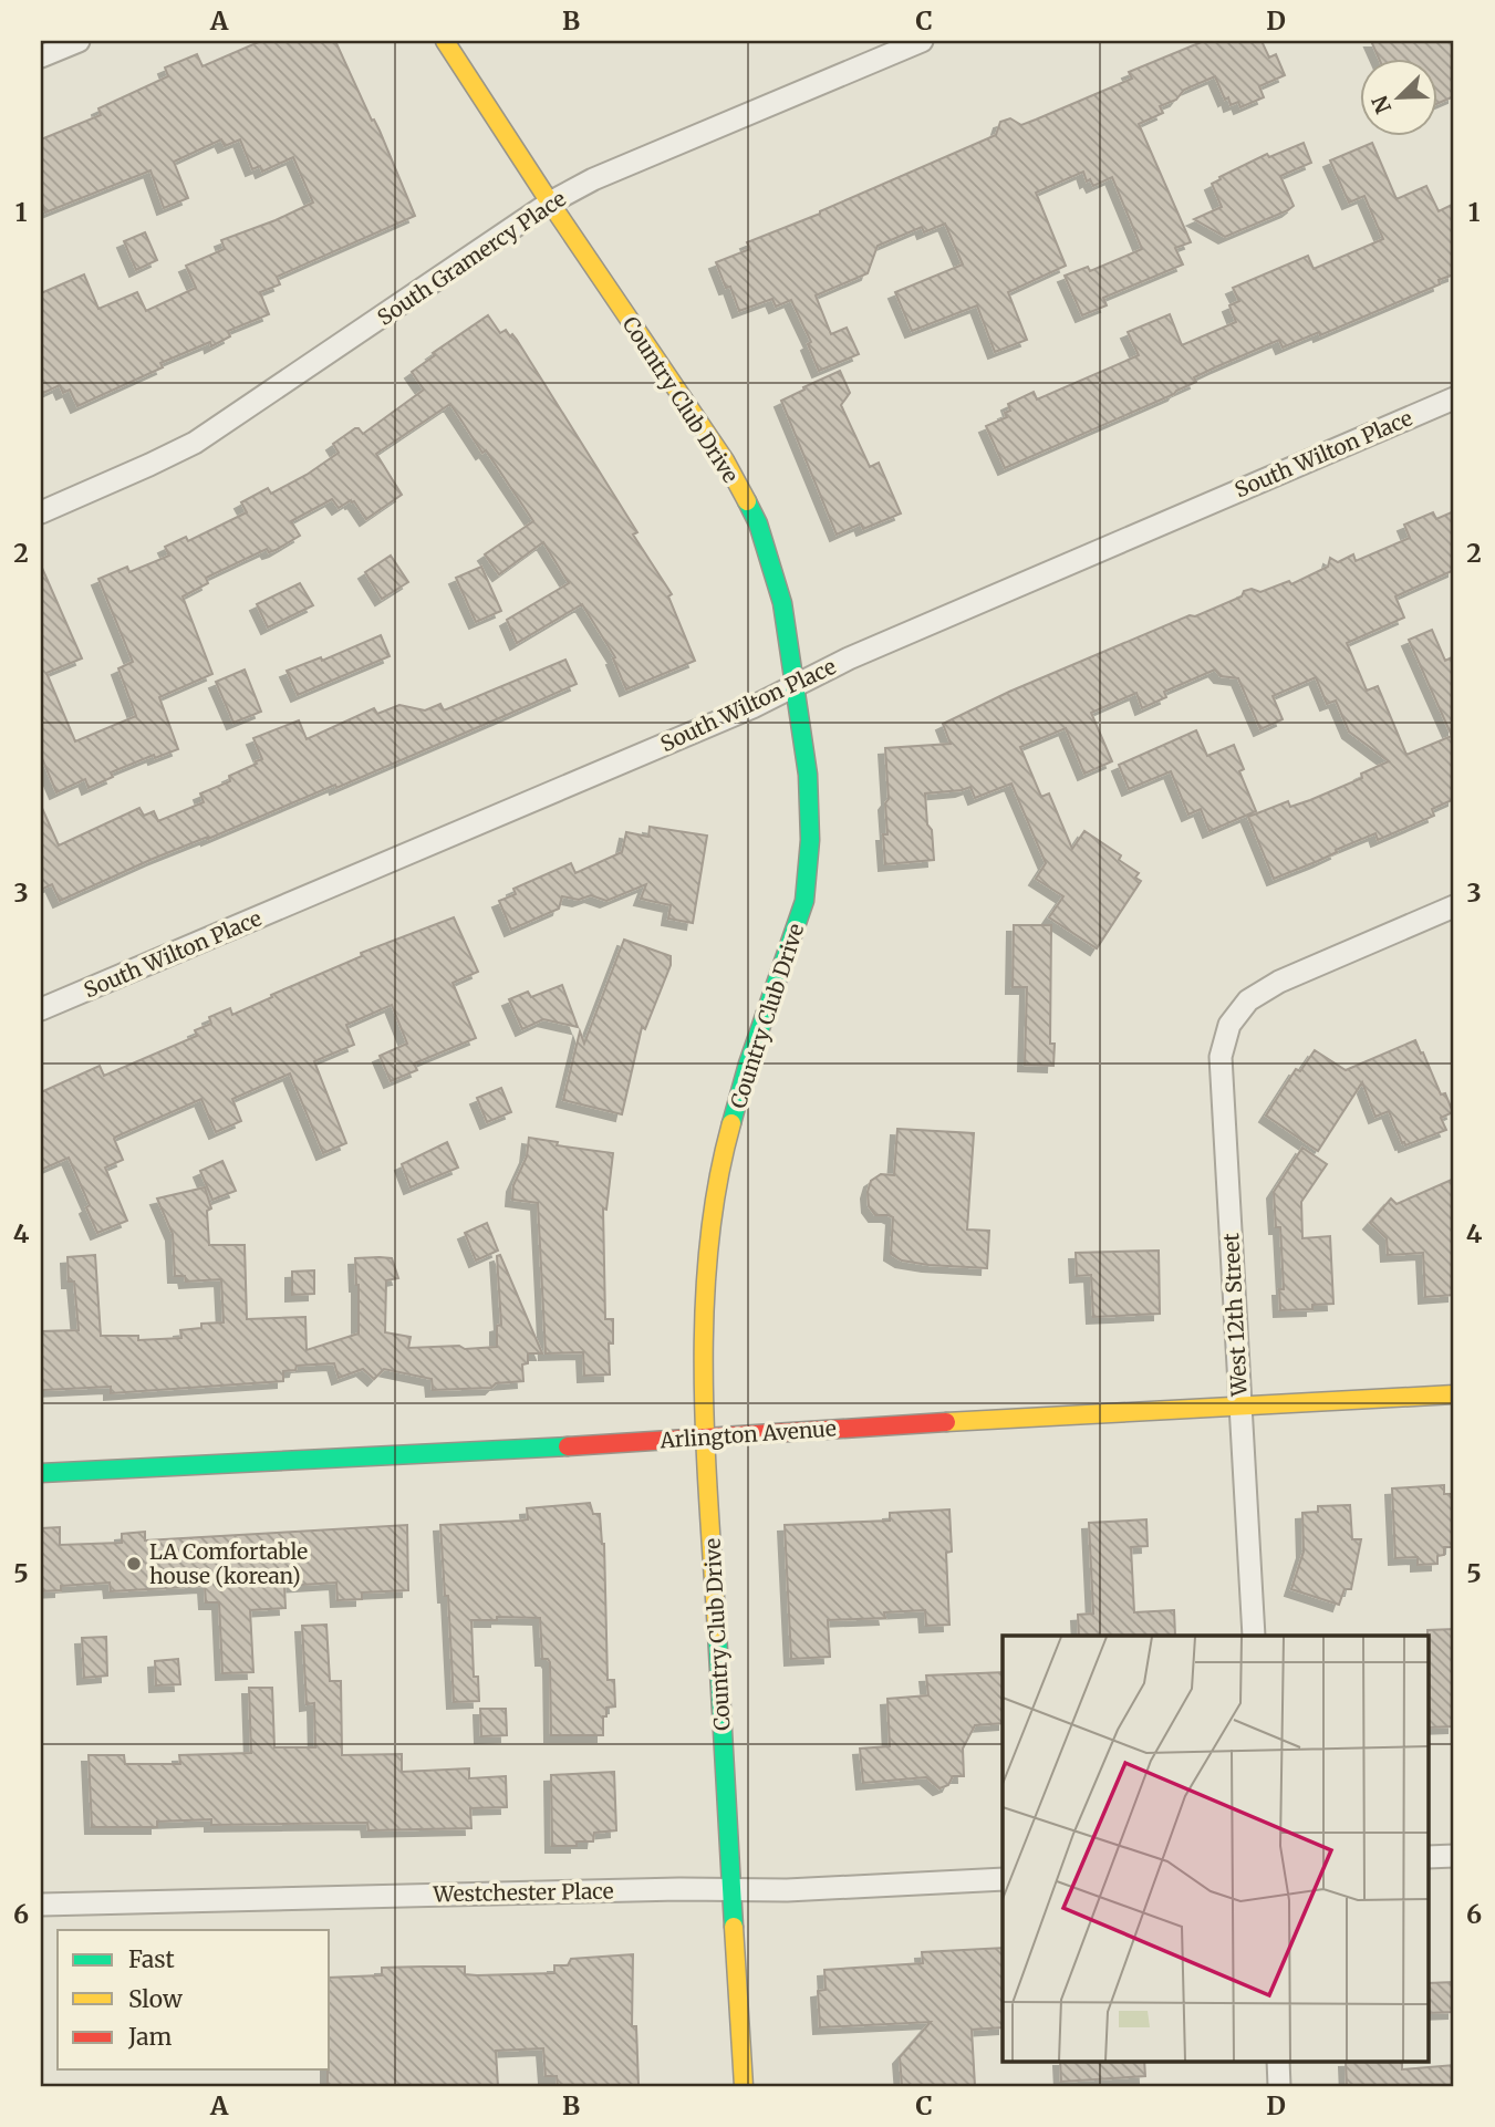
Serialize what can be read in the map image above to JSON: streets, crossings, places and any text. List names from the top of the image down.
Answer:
{
  "streets": {
    "street": [
      "South Gramercy Place",
      "Country Club Drive",
      "South Wilton Place",
      "West 12th Street",
      "Arlington Avenue",
      "Westchester Place"
    ]
  },
  "crossings": [
    ["South Gramercy Place", "Country Club Drive"],
    ["Country Club Drive", "South Wilton Place"],
    ["Country Club Drive", "Arlington Avenue"],
    ["Country Club Drive", "Westchester Place"],
    ["West 12th Street", "Arlington Avenue"]
  ],
  "places": ["LA Comfortable house (korean)"],
  "legend": ["Fast", "Slow", "Jam"],
  "north": "bottom left",
  "grid": {
    "columns": [
      "A",
      "B",
      "C",
      "D"
    ],
    "rows": [
      "1",
      "2",
      "3",
      "4",
      "5",
      "6"
    ]
  }
}
